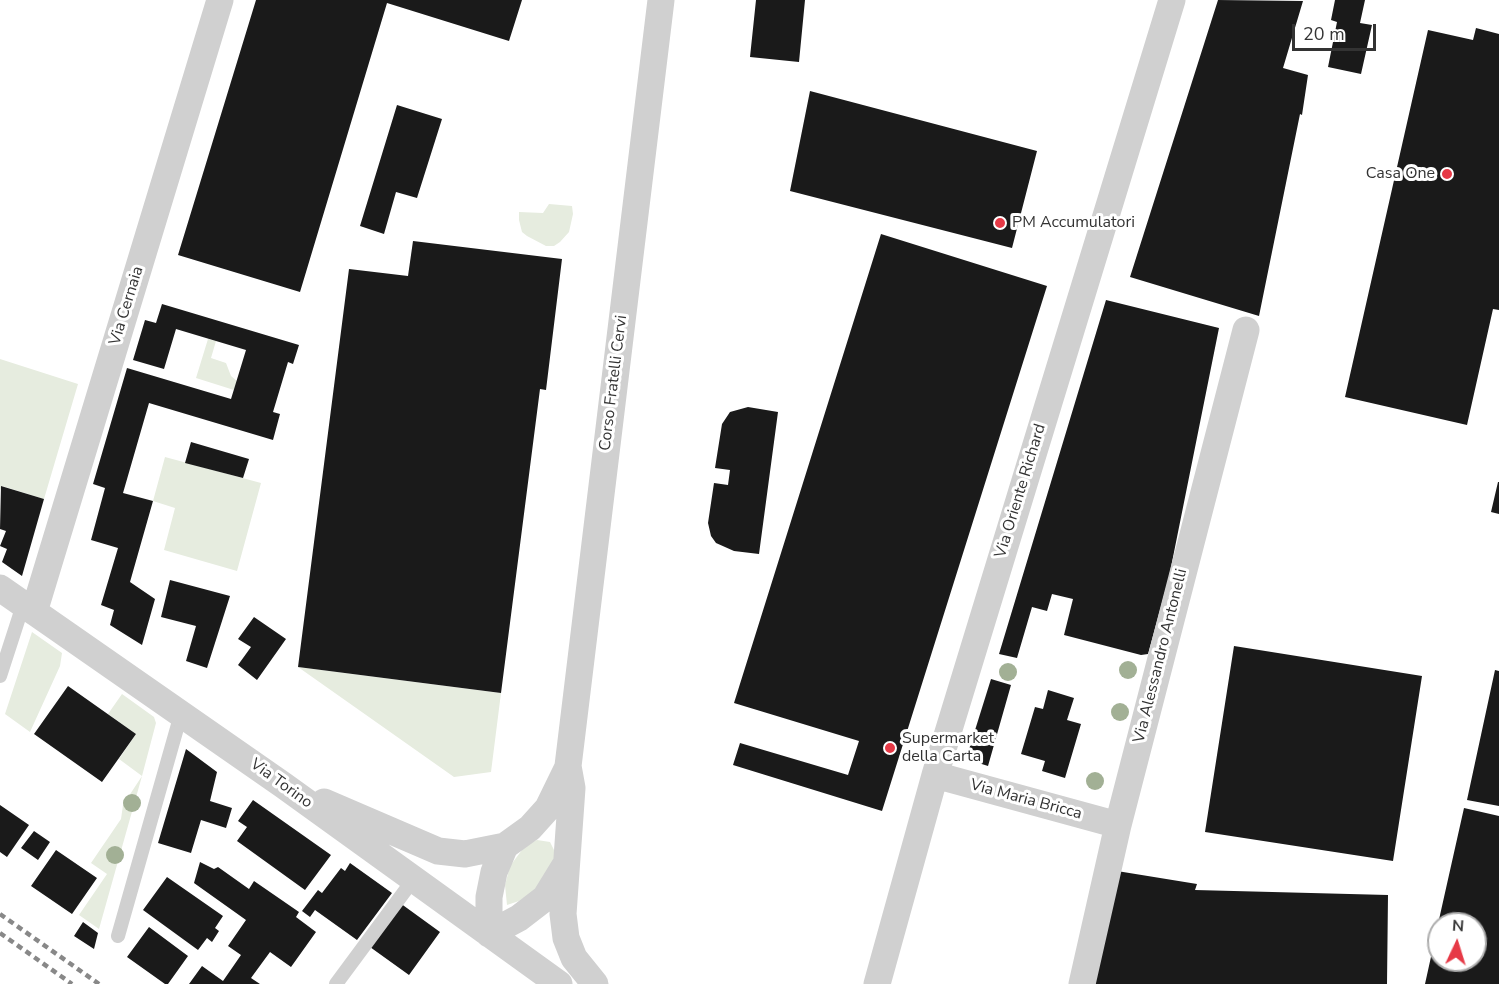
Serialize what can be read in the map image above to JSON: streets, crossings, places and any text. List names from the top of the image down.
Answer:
{
  "streets": {
    "street": [
      "Via Cernaia",
      "Corso Fratelli Cervi",
      "Via Oriente Richard",
      "Via Alessandro Antonelli",
      "Via Torino",
      "Via Maria Bricca"
    ]
  },
  "crossings": [
    ["Via Cernaia", "Via Torino"],
    ["Corso Fratelli Cervi", "Via Torino"],
    ["Via Oriente Richard", "Via Maria Bricca"],
    ["Via Alessandro Antonelli", "Via Maria Bricca"]
  ],
  "places": ["Casa One", "PM Accumulatori", "Supermarket della Carta"],
  "scale_bar": "20 m",
  "north": "top"
}
